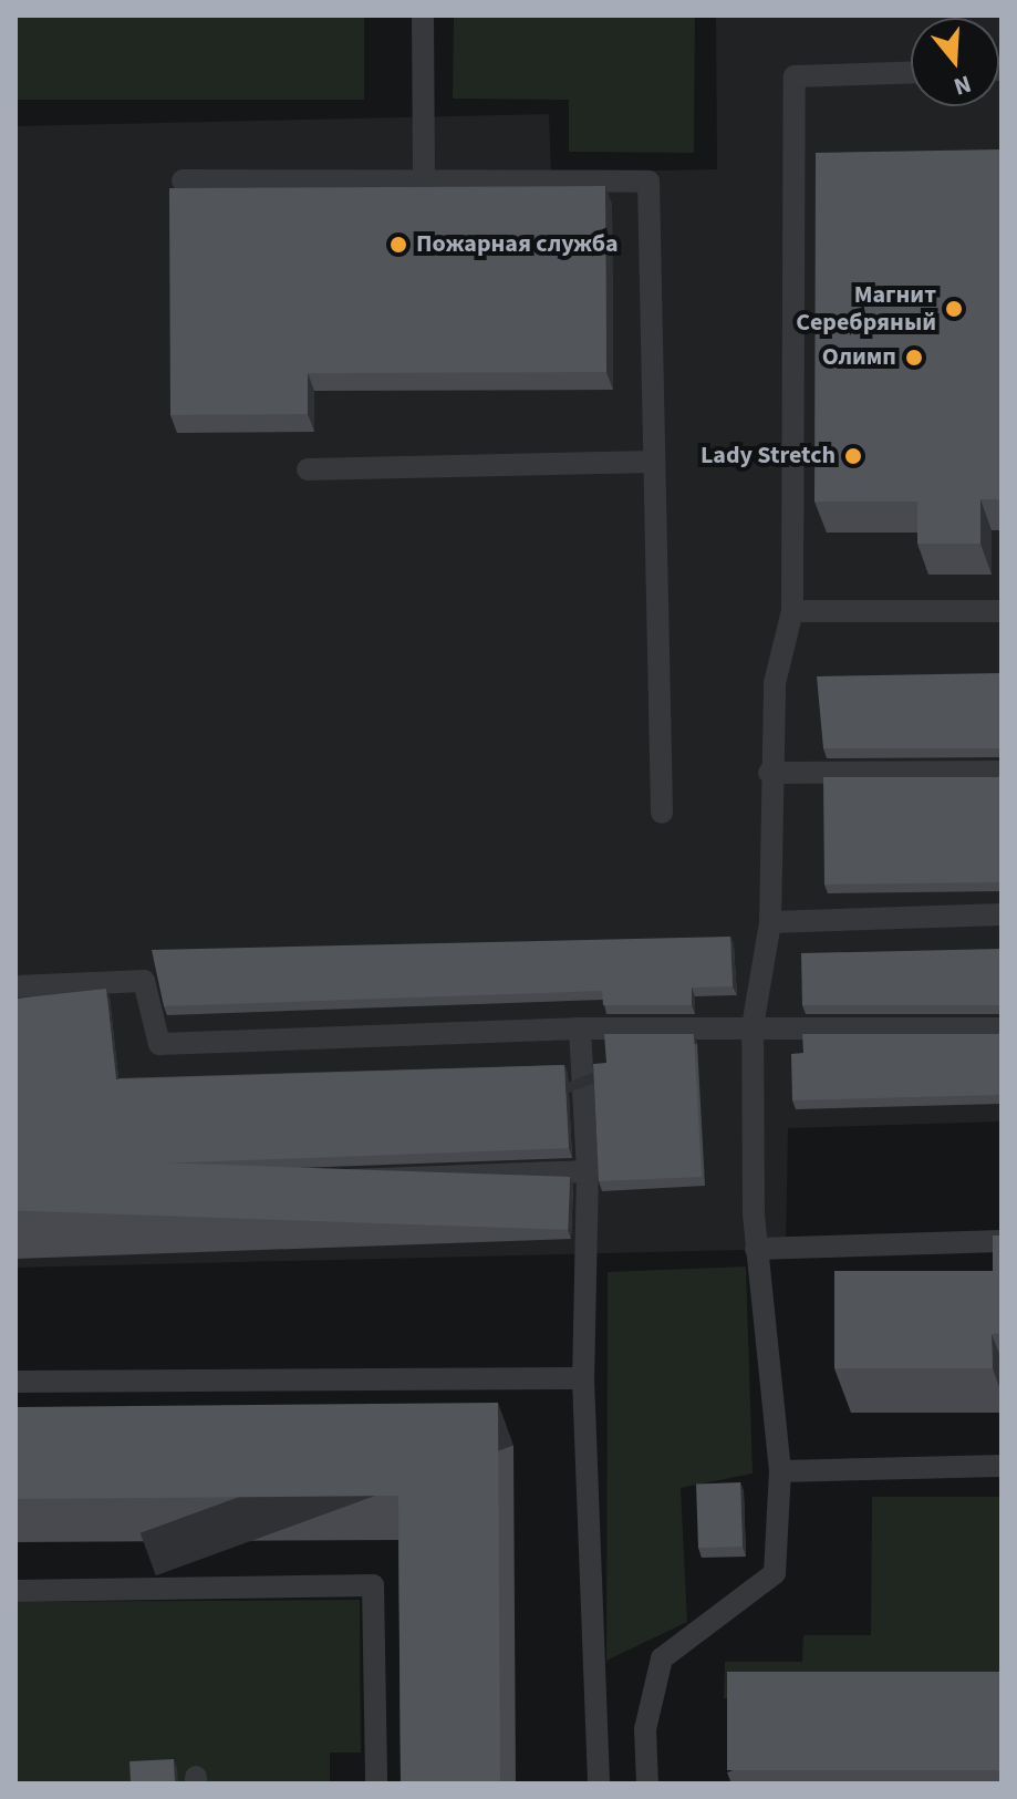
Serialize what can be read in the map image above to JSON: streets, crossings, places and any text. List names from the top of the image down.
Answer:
{
  "places": [
    "Пожарная служба",
    "Магнит Серебряный",
    "Олимп",
    "Lady Stretch"
  ],
  "north": "bottom"
}
